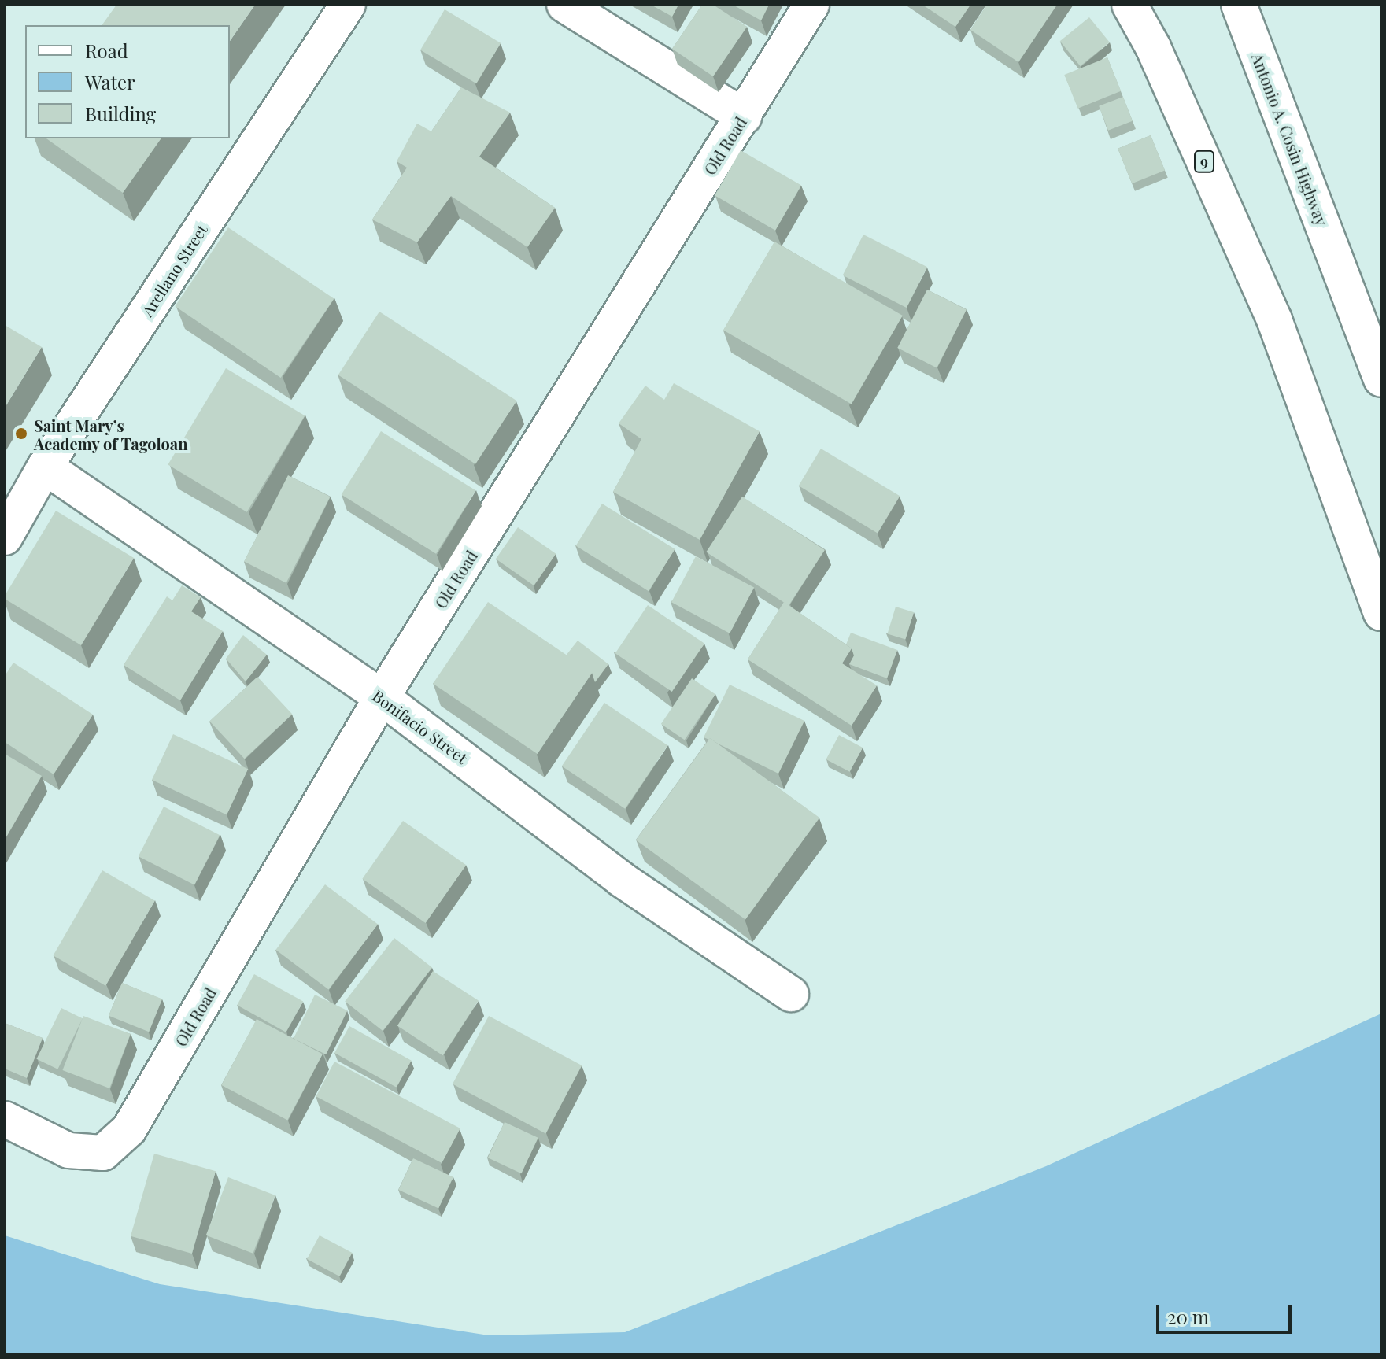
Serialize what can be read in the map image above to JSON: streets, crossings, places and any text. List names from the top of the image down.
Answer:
{
  "streets": {
    "main road": [
      "Antonio A. Cosin Highway",
      "Old Road",
      "9",
      "Arellano Street",
      "Bonifacio Street"
    ]
  },
  "crossings": [
    ["Old Road", "Bonifacio Street"],
    ["Arellano Street", "Bonifacio Street"]
  ],
  "places": ["Saint Mary’s Academy of Tagoloan"],
  "legend": ["Road", "Water", "Building"],
  "scale_bar": "20 m"
}
